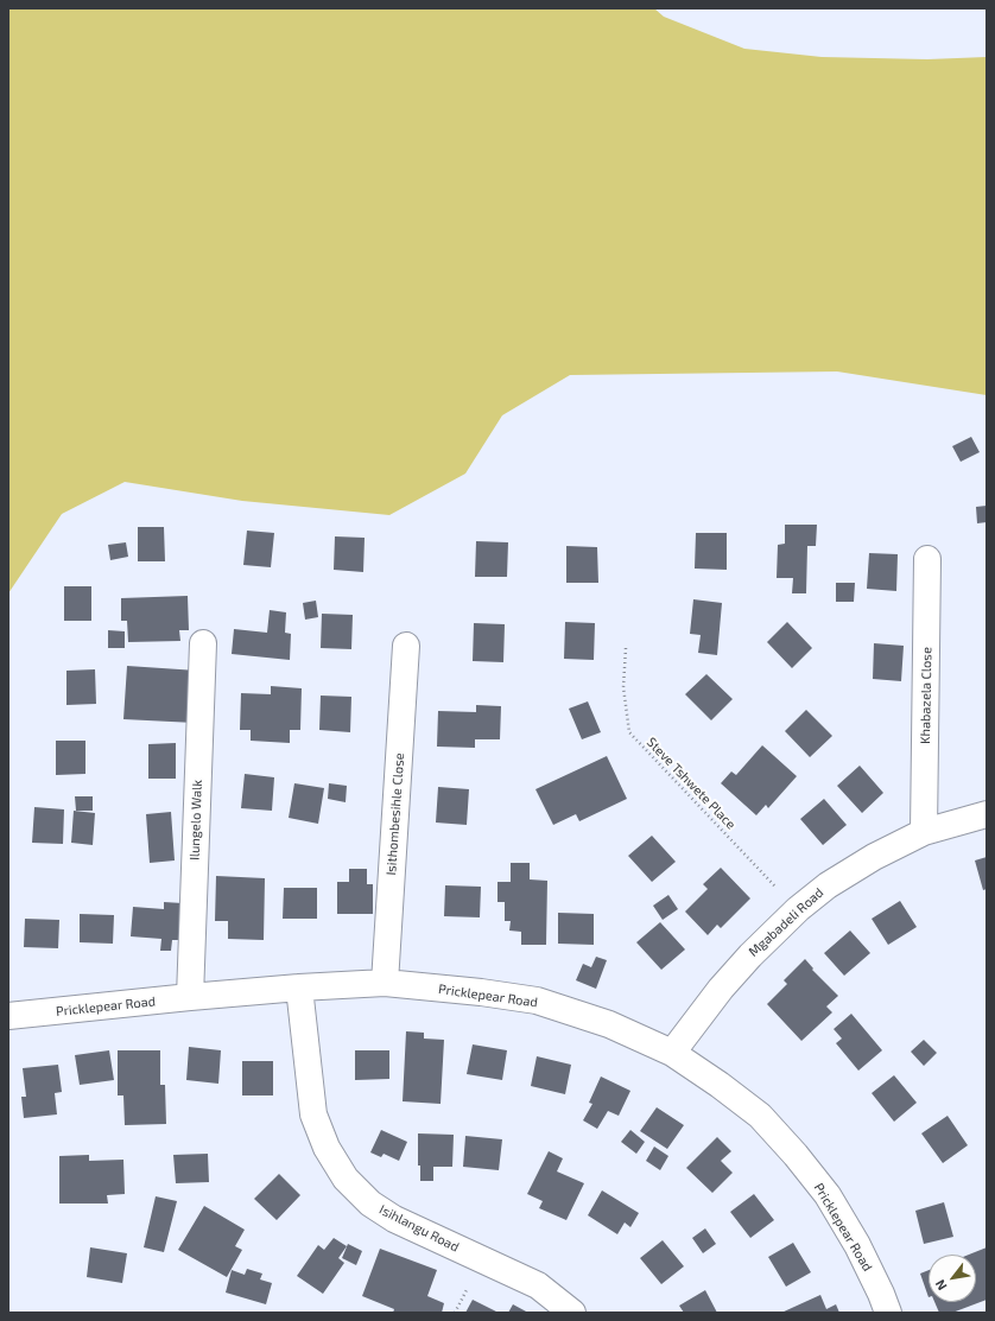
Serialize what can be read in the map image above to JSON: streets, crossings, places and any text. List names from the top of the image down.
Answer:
{
  "streets": {
    "street": [
      "Khabazela Close",
      "Isithombesihle Close",
      "Ilungelo Walk",
      "Mgabadeli Road",
      "Pricklepear Road",
      "Isihlangu Road"
    ],
    "path": ["Steve Tshwete Place"]
  },
  "crossings": [
    ["Khabazela Close", "Mgabadeli Road"],
    ["Steve Tshwete Place", "Mgabadeli Road"],
    ["Isithombesihle Close", "Pricklepear Road"],
    ["Ilungelo Walk", "Pricklepear Road"],
    ["Mgabadeli Road", "Pricklepear Road"],
    ["Pricklepear Road", "Isihlangu Road"]
  ],
  "north": "bottom left"
}
